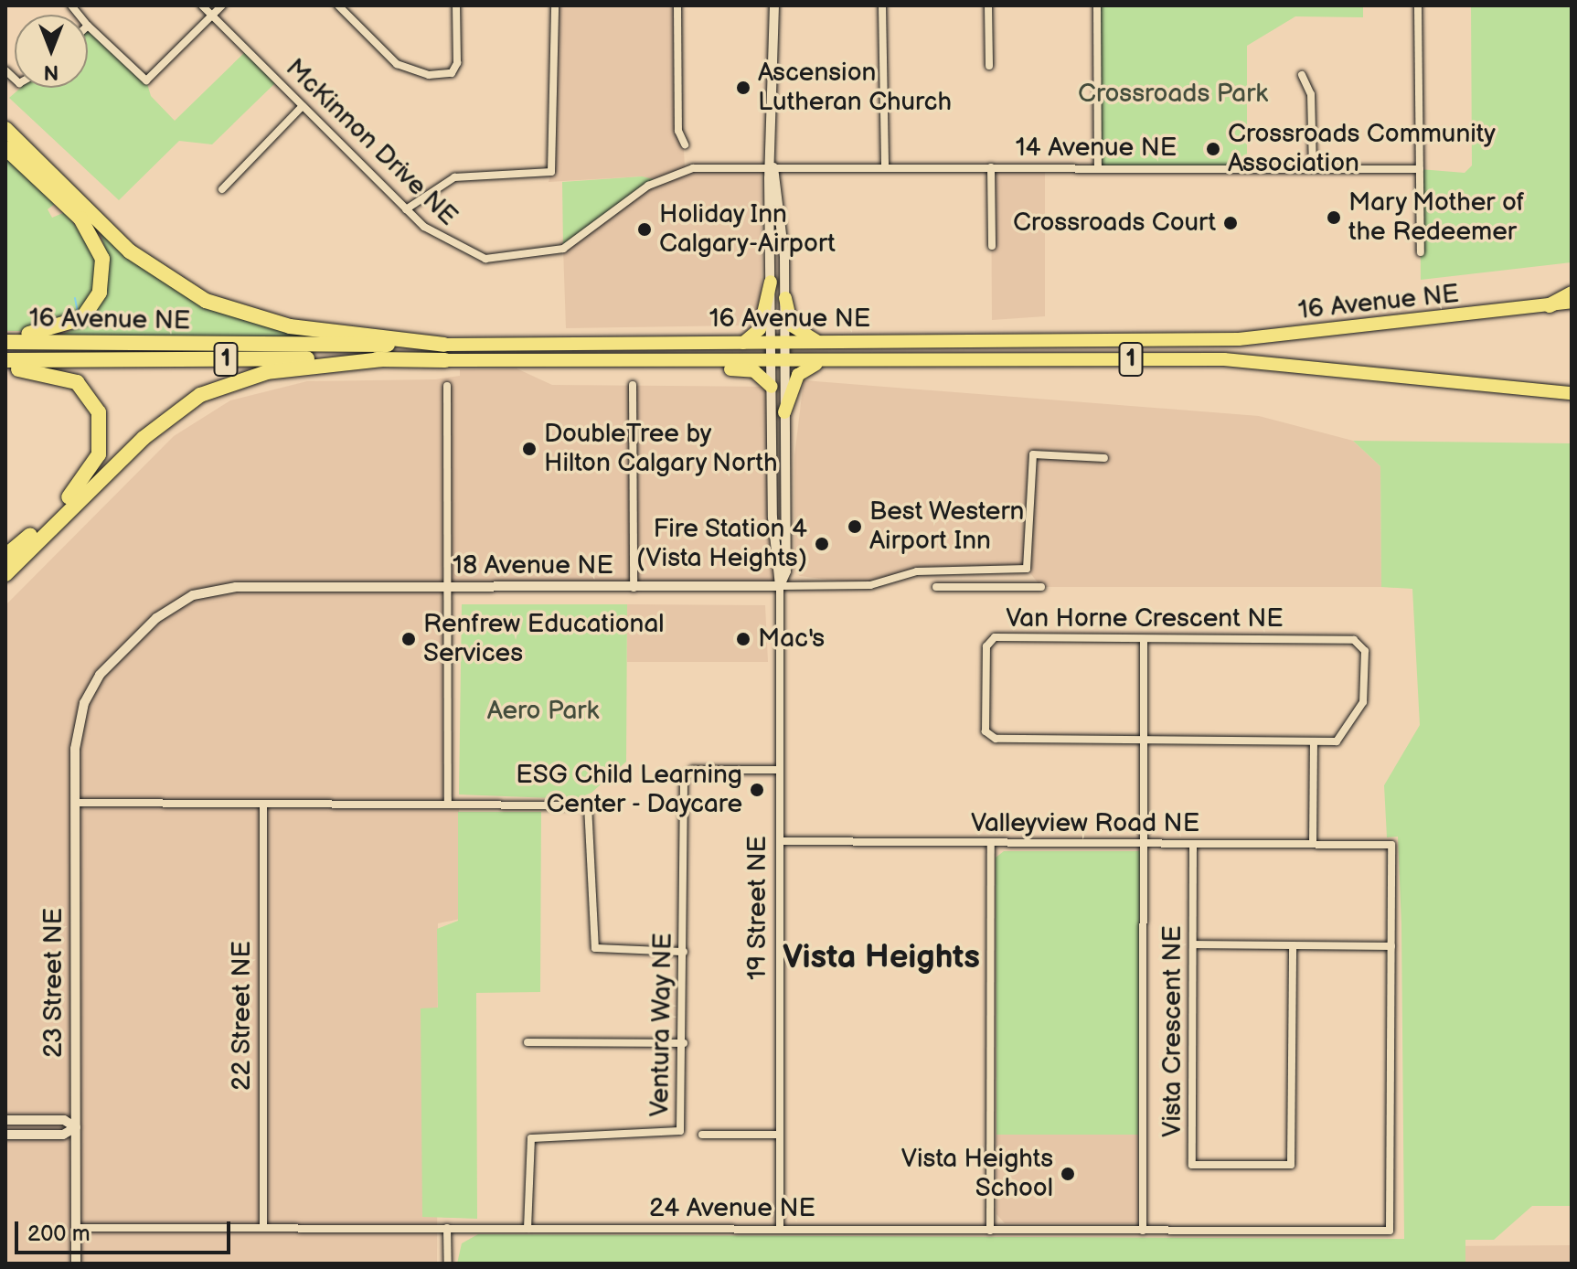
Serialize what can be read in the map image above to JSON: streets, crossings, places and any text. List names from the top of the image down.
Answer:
{
  "streets": {
    "highway": ["16 Avenue NE", "1"],
    "street": [
      "McKinnon Drive NE",
      "14 Avenue NE",
      "18 Avenue NE",
      "Van Horne Crescent NE",
      "Valleyview Road NE",
      "19 Street NE",
      "23 Street NE",
      "22 Street NE",
      "Ventura Way NE",
      "Vista Crescent NE",
      "24 Avenue NE"
    ]
  },
  "crossings": [
    ["McKinnon Drive NE", "14 Avenue NE"],
    ["McKinnon Drive NE", "19 Street NE"],
    ["14 Avenue NE", "19 Street NE"],
    ["16 Avenue NE", "19 Street NE"],
    ["18 Avenue NE", "19 Street NE"],
    ["18 Avenue NE", "23 Street NE"],
    ["Valleyview Road NE", "19 Street NE"],
    ["Valleyview Road NE", "Vista Crescent NE"],
    ["Valleyview Road NE", "24 Avenue NE"],
    ["19 Street NE", "Ventura Way NE"],
    ["19 Street NE", "24 Avenue NE"],
    ["23 Street NE", "24 Avenue NE"],
    ["22 Street NE", "24 Avenue NE"],
    ["Ventura Way NE", "24 Avenue NE"]
  ],
  "districts": ["Vista Heights"],
  "parks": ["Crossroads Park", "Aero Park"],
  "places": [
    "Ascension Lutheran Church",
    "Crossroads Community Association",
    "Mary Mother of the Redeemer",
    "Crossroads Court",
    "Holiday Inn Calgary-Airport",
    "DoubleTree by Hilton Calgary North",
    "Best Western Airport Inn",
    "Fire Station 4 (Vista Heights)",
    "Renfrew Educational Services",
    "Mac's",
    "ESG Child Learning Center - Daycare",
    "Vista Heights School"
  ],
  "scale_bar": "200 m",
  "north": "bottom"
}
